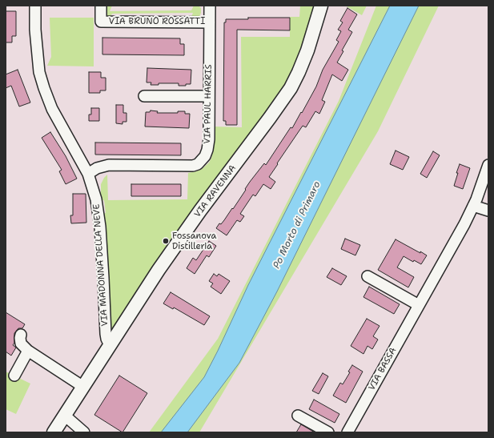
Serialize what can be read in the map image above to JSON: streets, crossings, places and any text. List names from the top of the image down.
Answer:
{
  "streets": {
    "main road": ["VIA RAVENNA"],
    "street": [
      "VIA BRUNO ROSSATTI",
      "VIA PAUL HARRIS",
      "VIA MADONNA DELLA NEVE",
      "VIA BASSA"
    ]
  },
  "crossings": [
    ["VIA BRUNO ROSSATTI", "VIA PAUL HARRIS"],
    ["VIA PAUL HARRIS", "VIA MADONNA DELLA NEVE"],
    ["VIA RAVENNA", "VIA MADONNA DELLA NEVE"]
  ],
  "water": ["Po Morto di Primaro"],
  "places": ["Fossanova Distilleria"]
}
